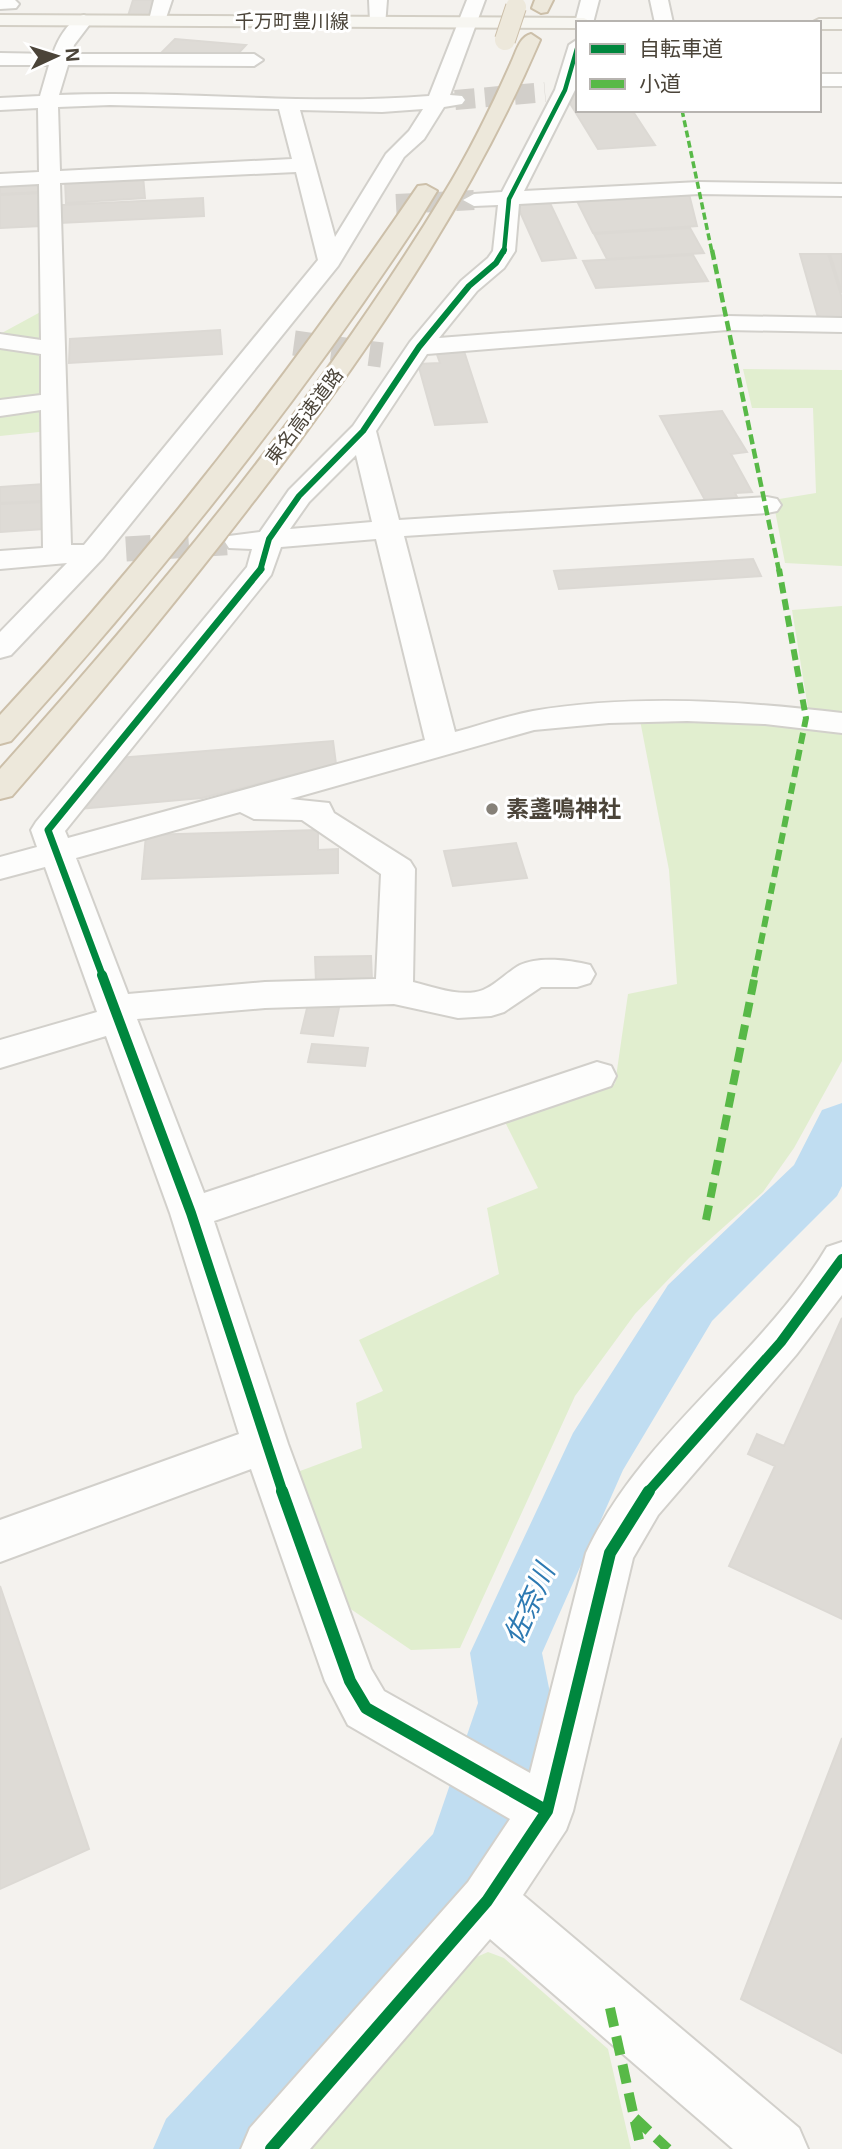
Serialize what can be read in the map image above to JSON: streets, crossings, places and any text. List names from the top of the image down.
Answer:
{
  "streets": {
    "highway": ["東名高速道路"],
    "main road": ["千万町豊川線"]
  },
  "water": ["佐奈川"],
  "places": ["素盞鳴神社"],
  "legend": ["自転車道", "小道"],
  "north": "right"
}
